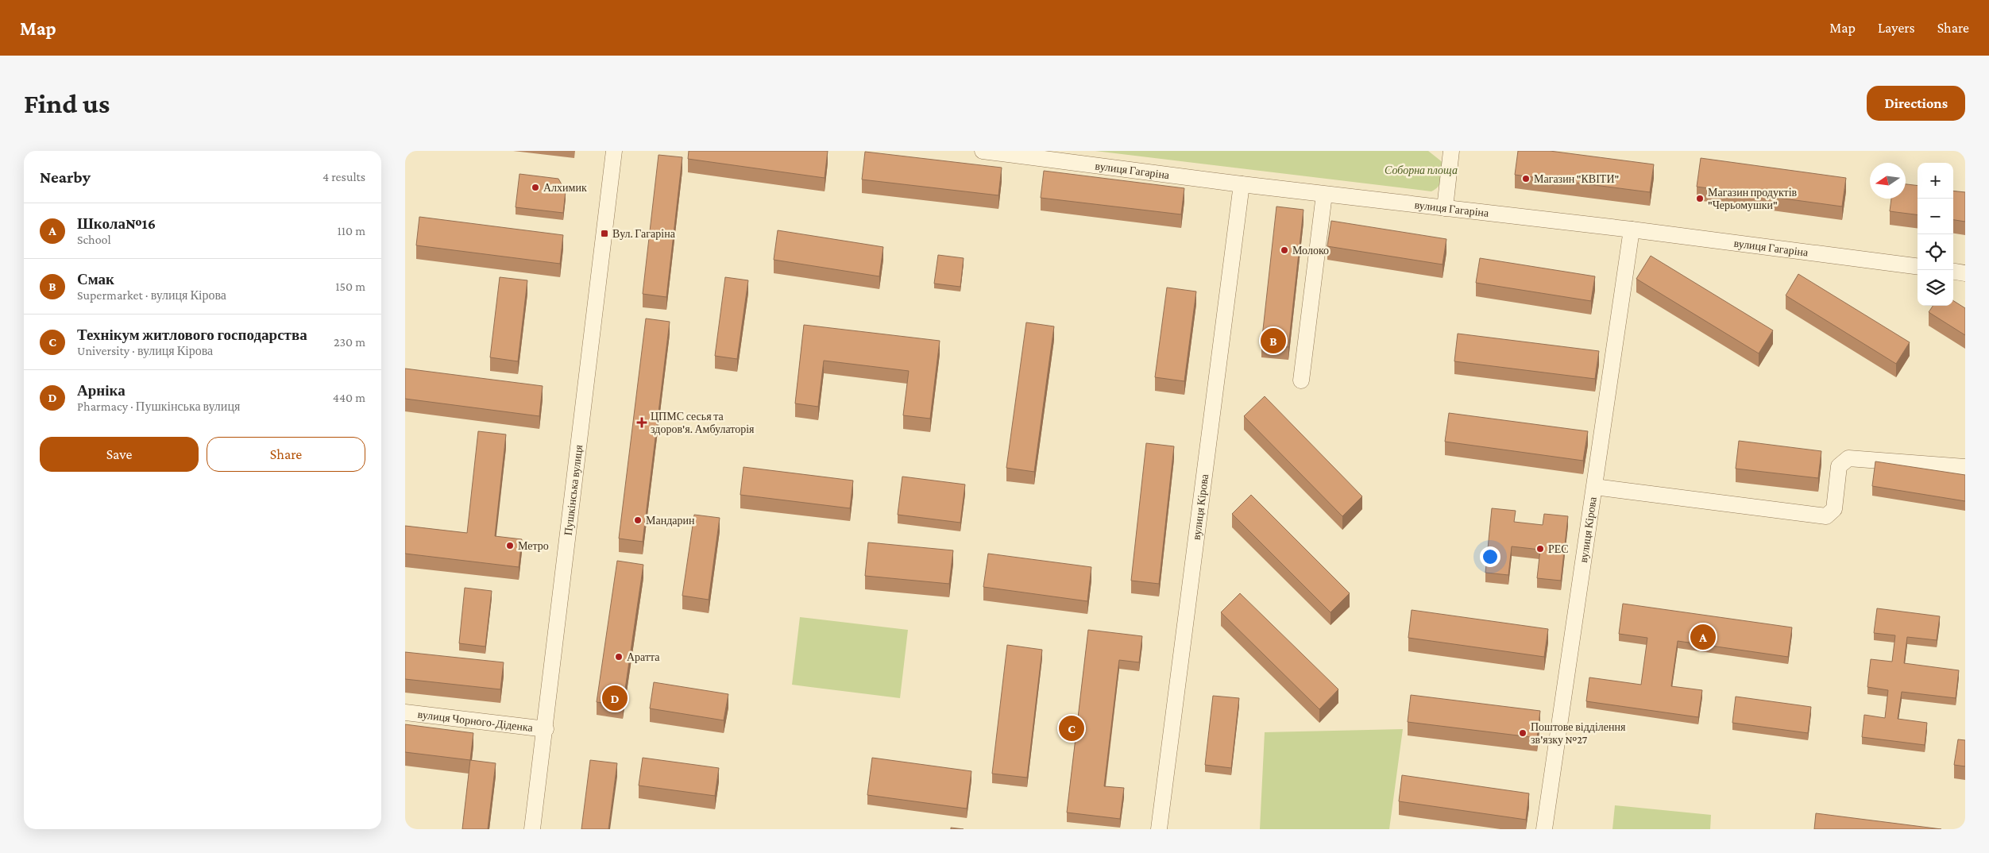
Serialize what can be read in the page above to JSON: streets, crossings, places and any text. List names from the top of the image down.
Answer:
{
  "streets": {
    "street": [
      "вулиця Гагаріна",
      "Пушкінська вулиця",
      "вулиця Кірова",
      "вулиця Чорного-Діденка"
    ]
  },
  "crossings": [
    ["вулиця Гагаріна", "вулиця Кірова"],
    ["Пушкінська вулиця", "вулиця Чорного-Діденка"]
  ],
  "parks": ["Соборна площа"],
  "places": {
    "other": [
      "Магазин \"КВІТИ\"",
      "Алхимик",
      "Магазин продуктів \"Черьомушки\"",
      "Молоко",
      "Мандарин",
      "Метро",
      "РЕС",
      "Аратта",
      "Поштове відділення зв'язку №27"
    ],
    "transit": ["Вул. Гагаріна"],
    "health": ["ЦПМС сесья та здоров'я. Амбулаторія"]
  },
  "north": "left",
  "page": {
    "header": "Map",
    "nav": ["Map", "Layers", "Share"],
    "buttons": [
      "Directions",
      ["Save", "Share"]
    ],
    "title": "Find us",
    "heading": ["Nearby", "4 results"],
    "map_buttons": ["+", "−"],
    "list": [
      {
        "mark": "A",
        "name": "Школа№16",
        "note": "School",
        "value": "110 m"
      },
      {
        "mark": "B",
        "name": "Смак",
        "note": "Supermarket · вулиця Кірова",
        "value": "150 m"
      },
      {
        "mark": "C",
        "name": "Технікум житлового господарства",
        "note": "University · вулиця Кірова",
        "value": "230 m"
      },
      {
        "mark": "D",
        "name": "Арніка",
        "note": "Pharmacy · Пушкінська вулиця",
        "value": "440 m"
      }
    ],
    "pins": [
      "B",
      "A",
      "D",
      "C"
    ]
  }
}
